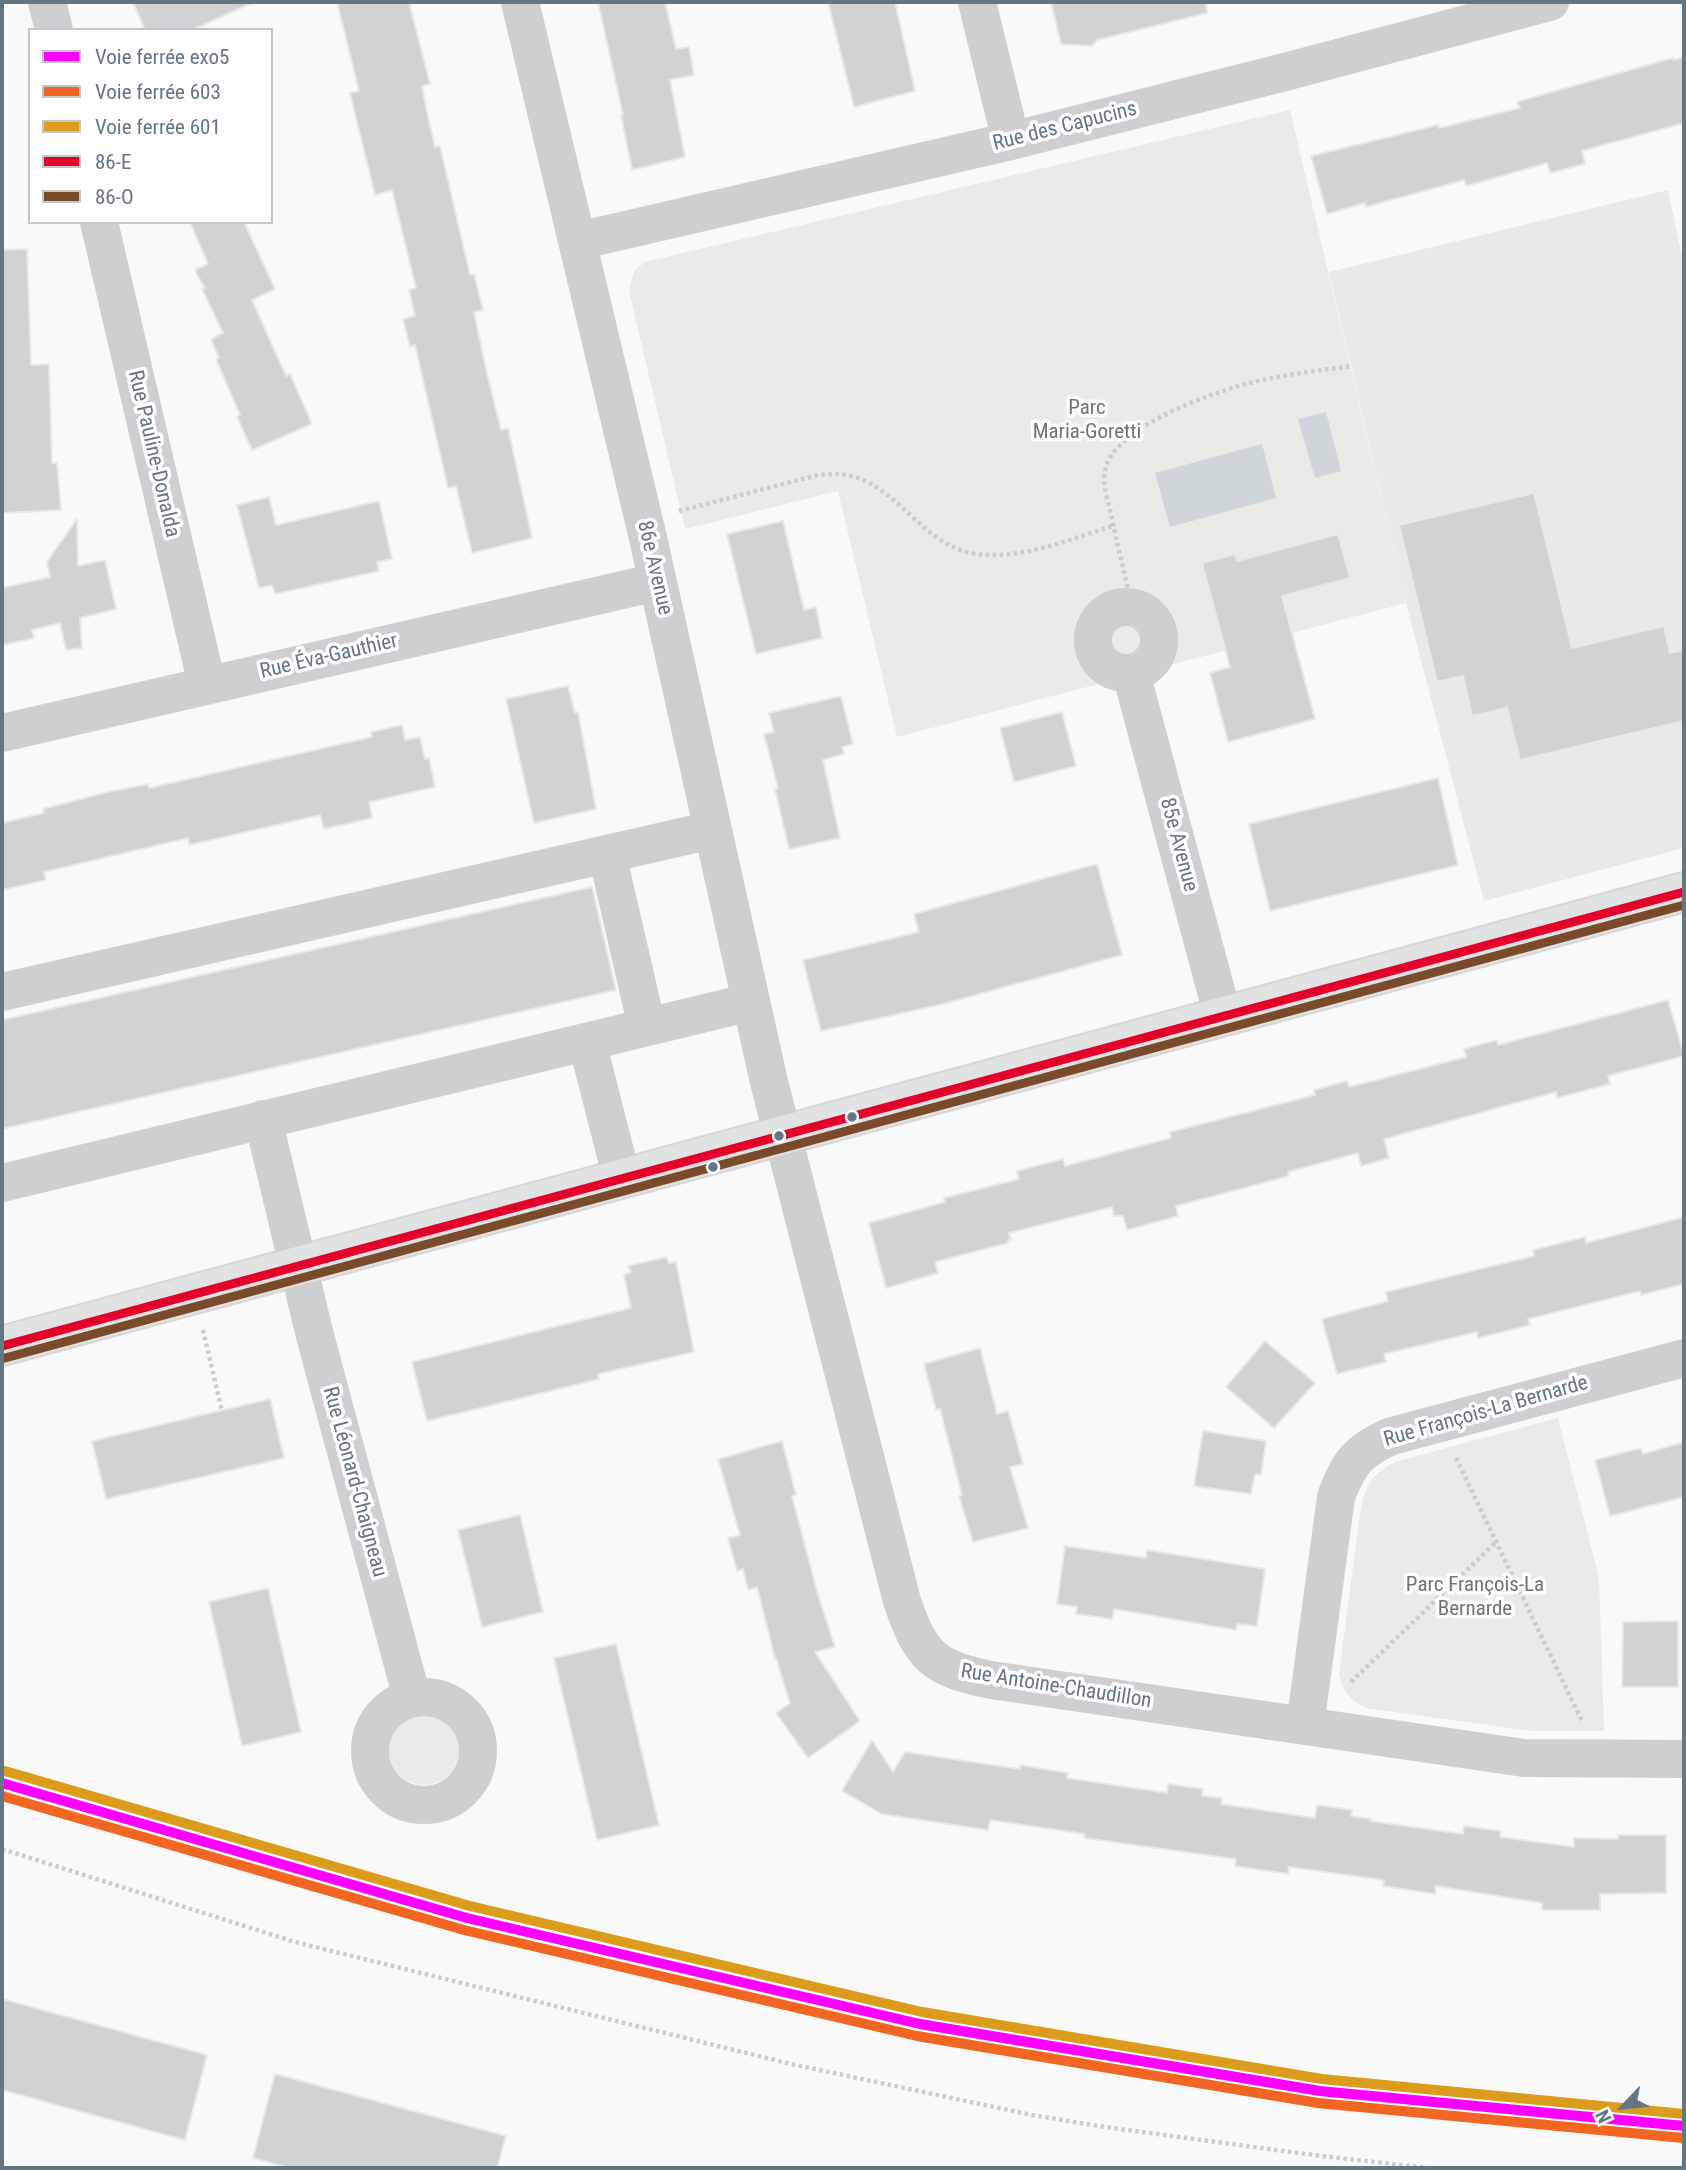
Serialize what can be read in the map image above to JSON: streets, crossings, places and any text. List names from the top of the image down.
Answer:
{
  "streets": {
    "street": [
      "Rue des Capucins",
      "Rue Pauline-Donalda",
      "86e Avenue",
      "Rue Éva-Gauthier",
      "85e Avenue",
      "Rue François-La Bernarde",
      "Rue Léonard-Chaigneau",
      "Rue Antoine-Chaudillon"
    ]
  },
  "crossings": [
    ["Rue des Capucins", "86e Avenue"],
    ["Rue Pauline-Donalda", "Rue Éva-Gauthier"],
    ["86e Avenue", "Rue Éva-Gauthier"],
    ["86e Avenue", "Rue Antoine-Chaudillon"],
    ["Rue François-La Bernarde", "Rue Antoine-Chaudillon"]
  ],
  "parks": ["Parc Maria-Goretti", "Parc François-La Bernarde"],
  "lines": [
    "transit line 86-E",
    "transit line 86-O",
    "rail line 601",
    "rail line exo5",
    "rail line 603"
  ],
  "legend": [
    "Voie ferrée exo5",
    "Voie ferrée 603",
    "Voie ferrée 601",
    "86-E",
    "86-O"
  ],
  "north": "bottom left"
}
